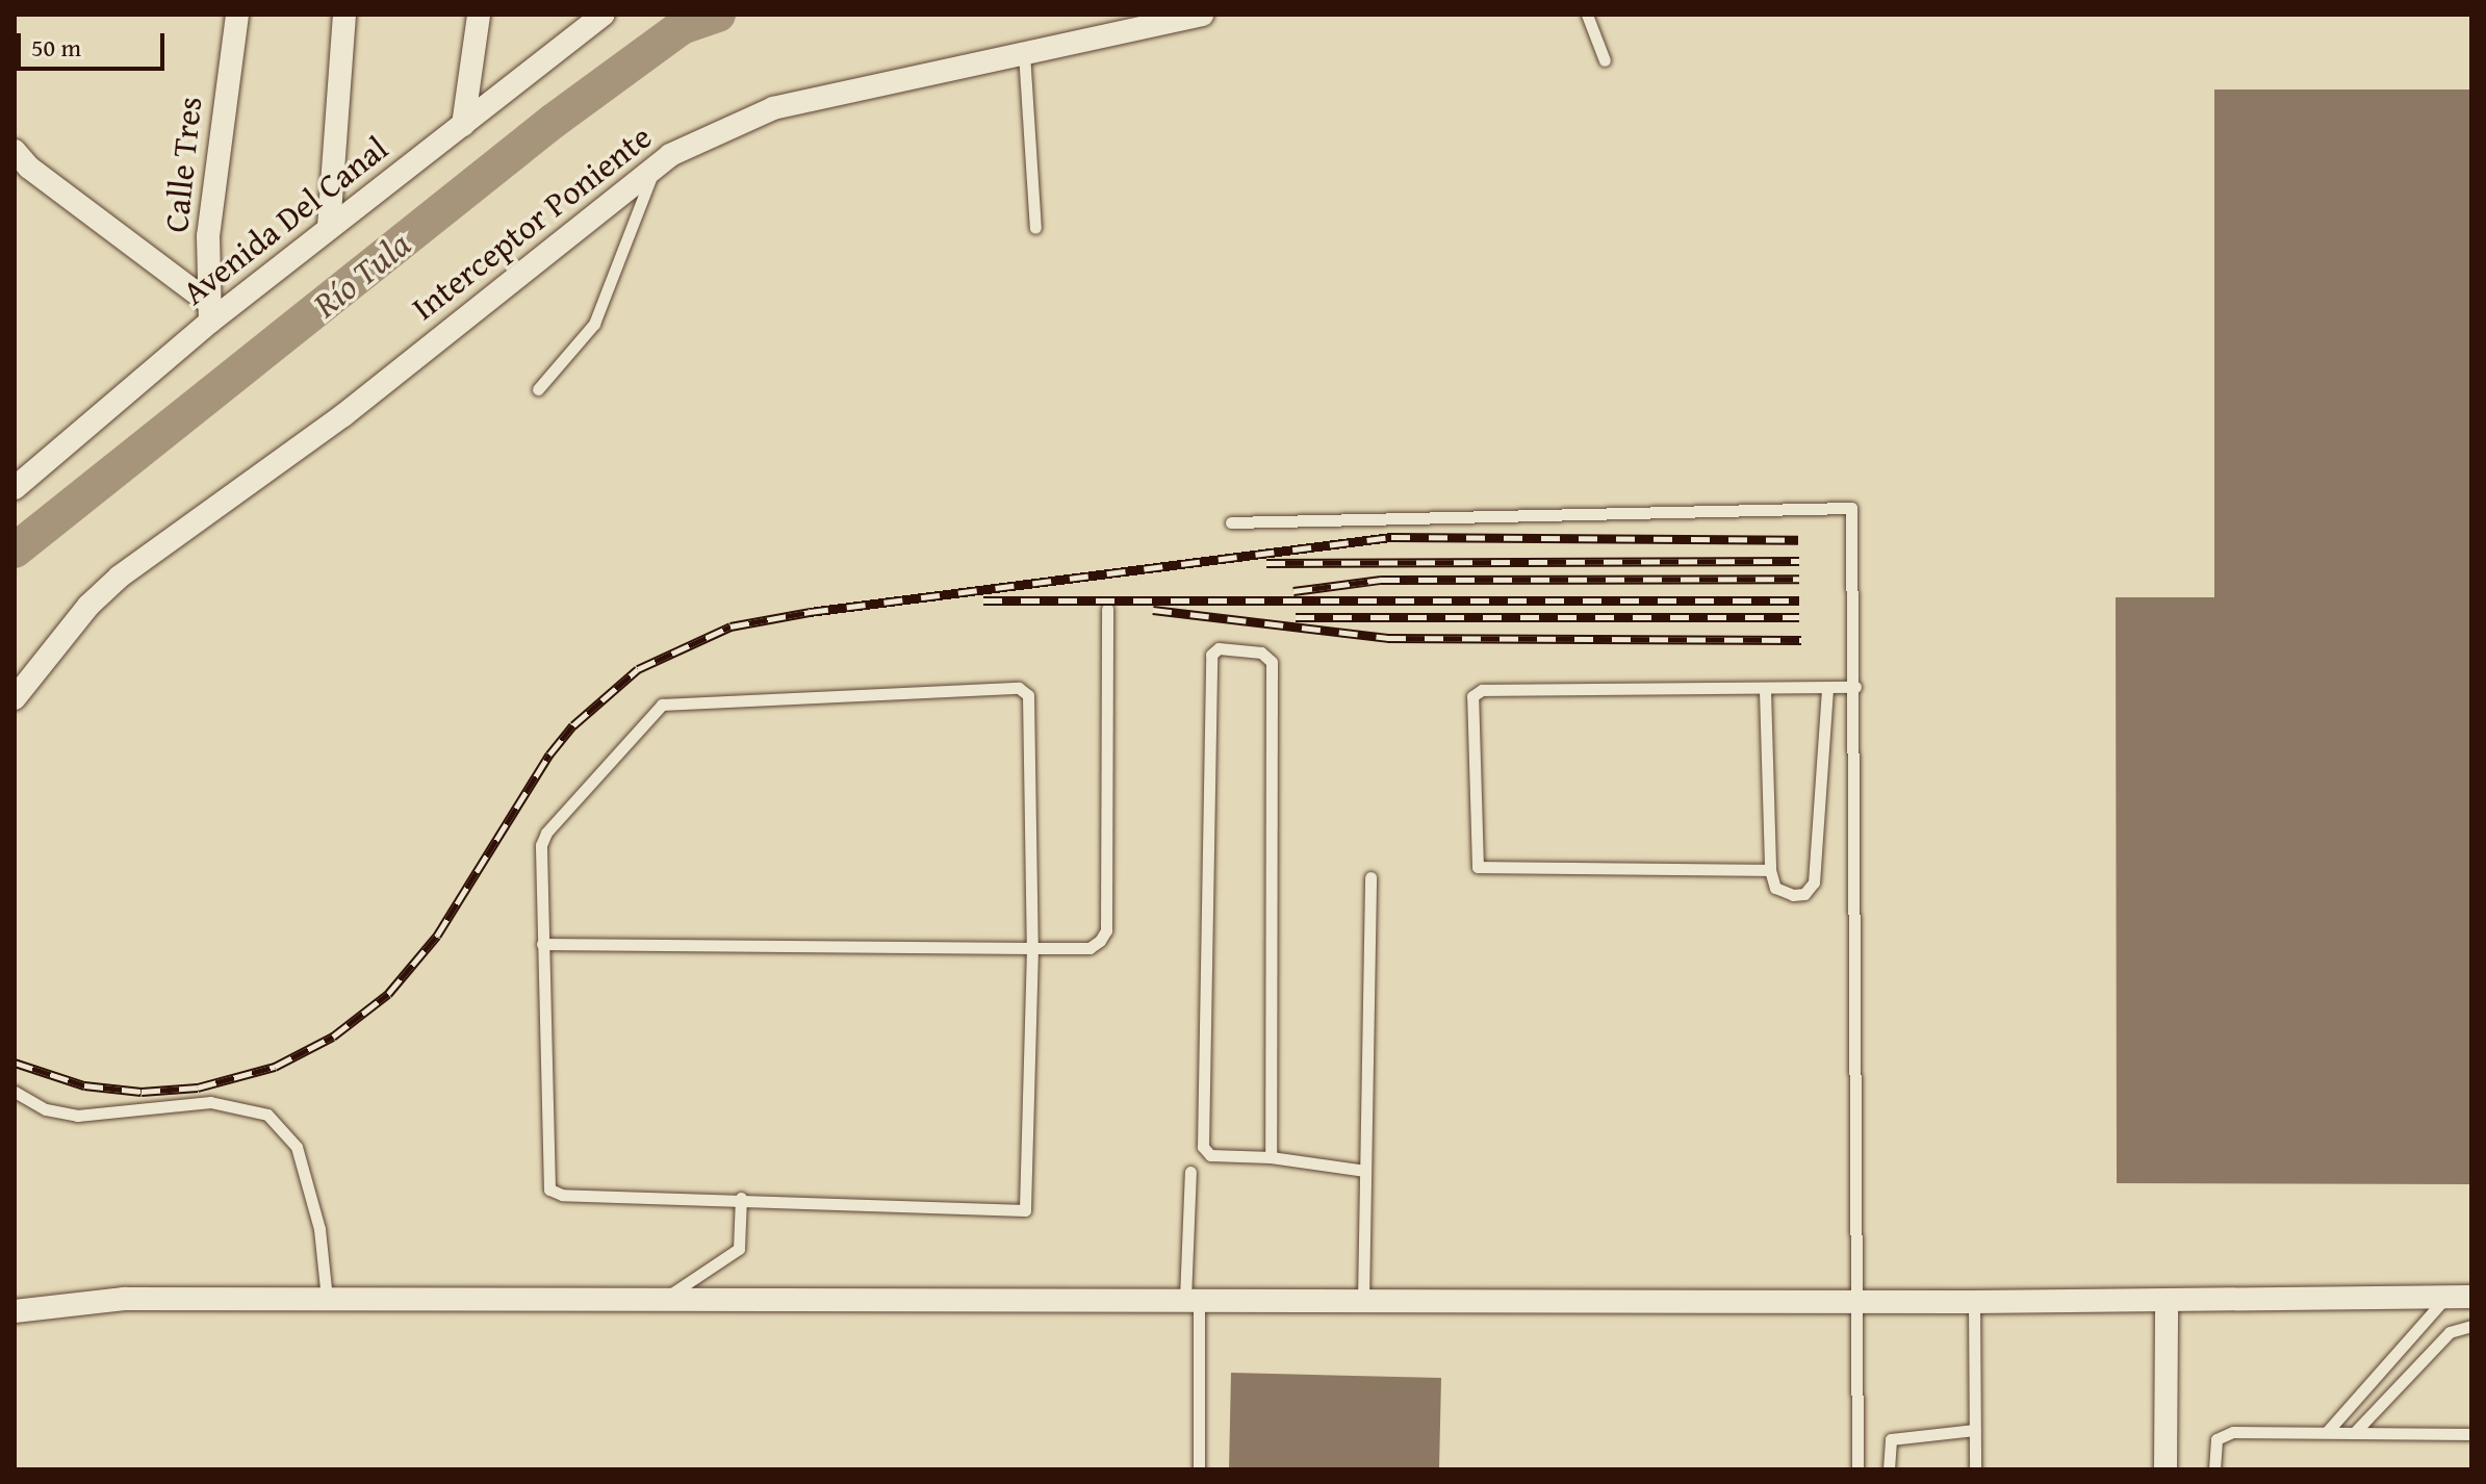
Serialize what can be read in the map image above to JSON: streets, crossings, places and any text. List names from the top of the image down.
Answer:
{
  "streets": {
    "street": ["Calle Tres", "Avenida Del Canal", "Interceptor Poniente"]
  },
  "crossings": [
    ["Calle Tres", "Avenida Del Canal"]
  ],
  "water": ["Río Tula"],
  "scale_bar": "50 m"
}
